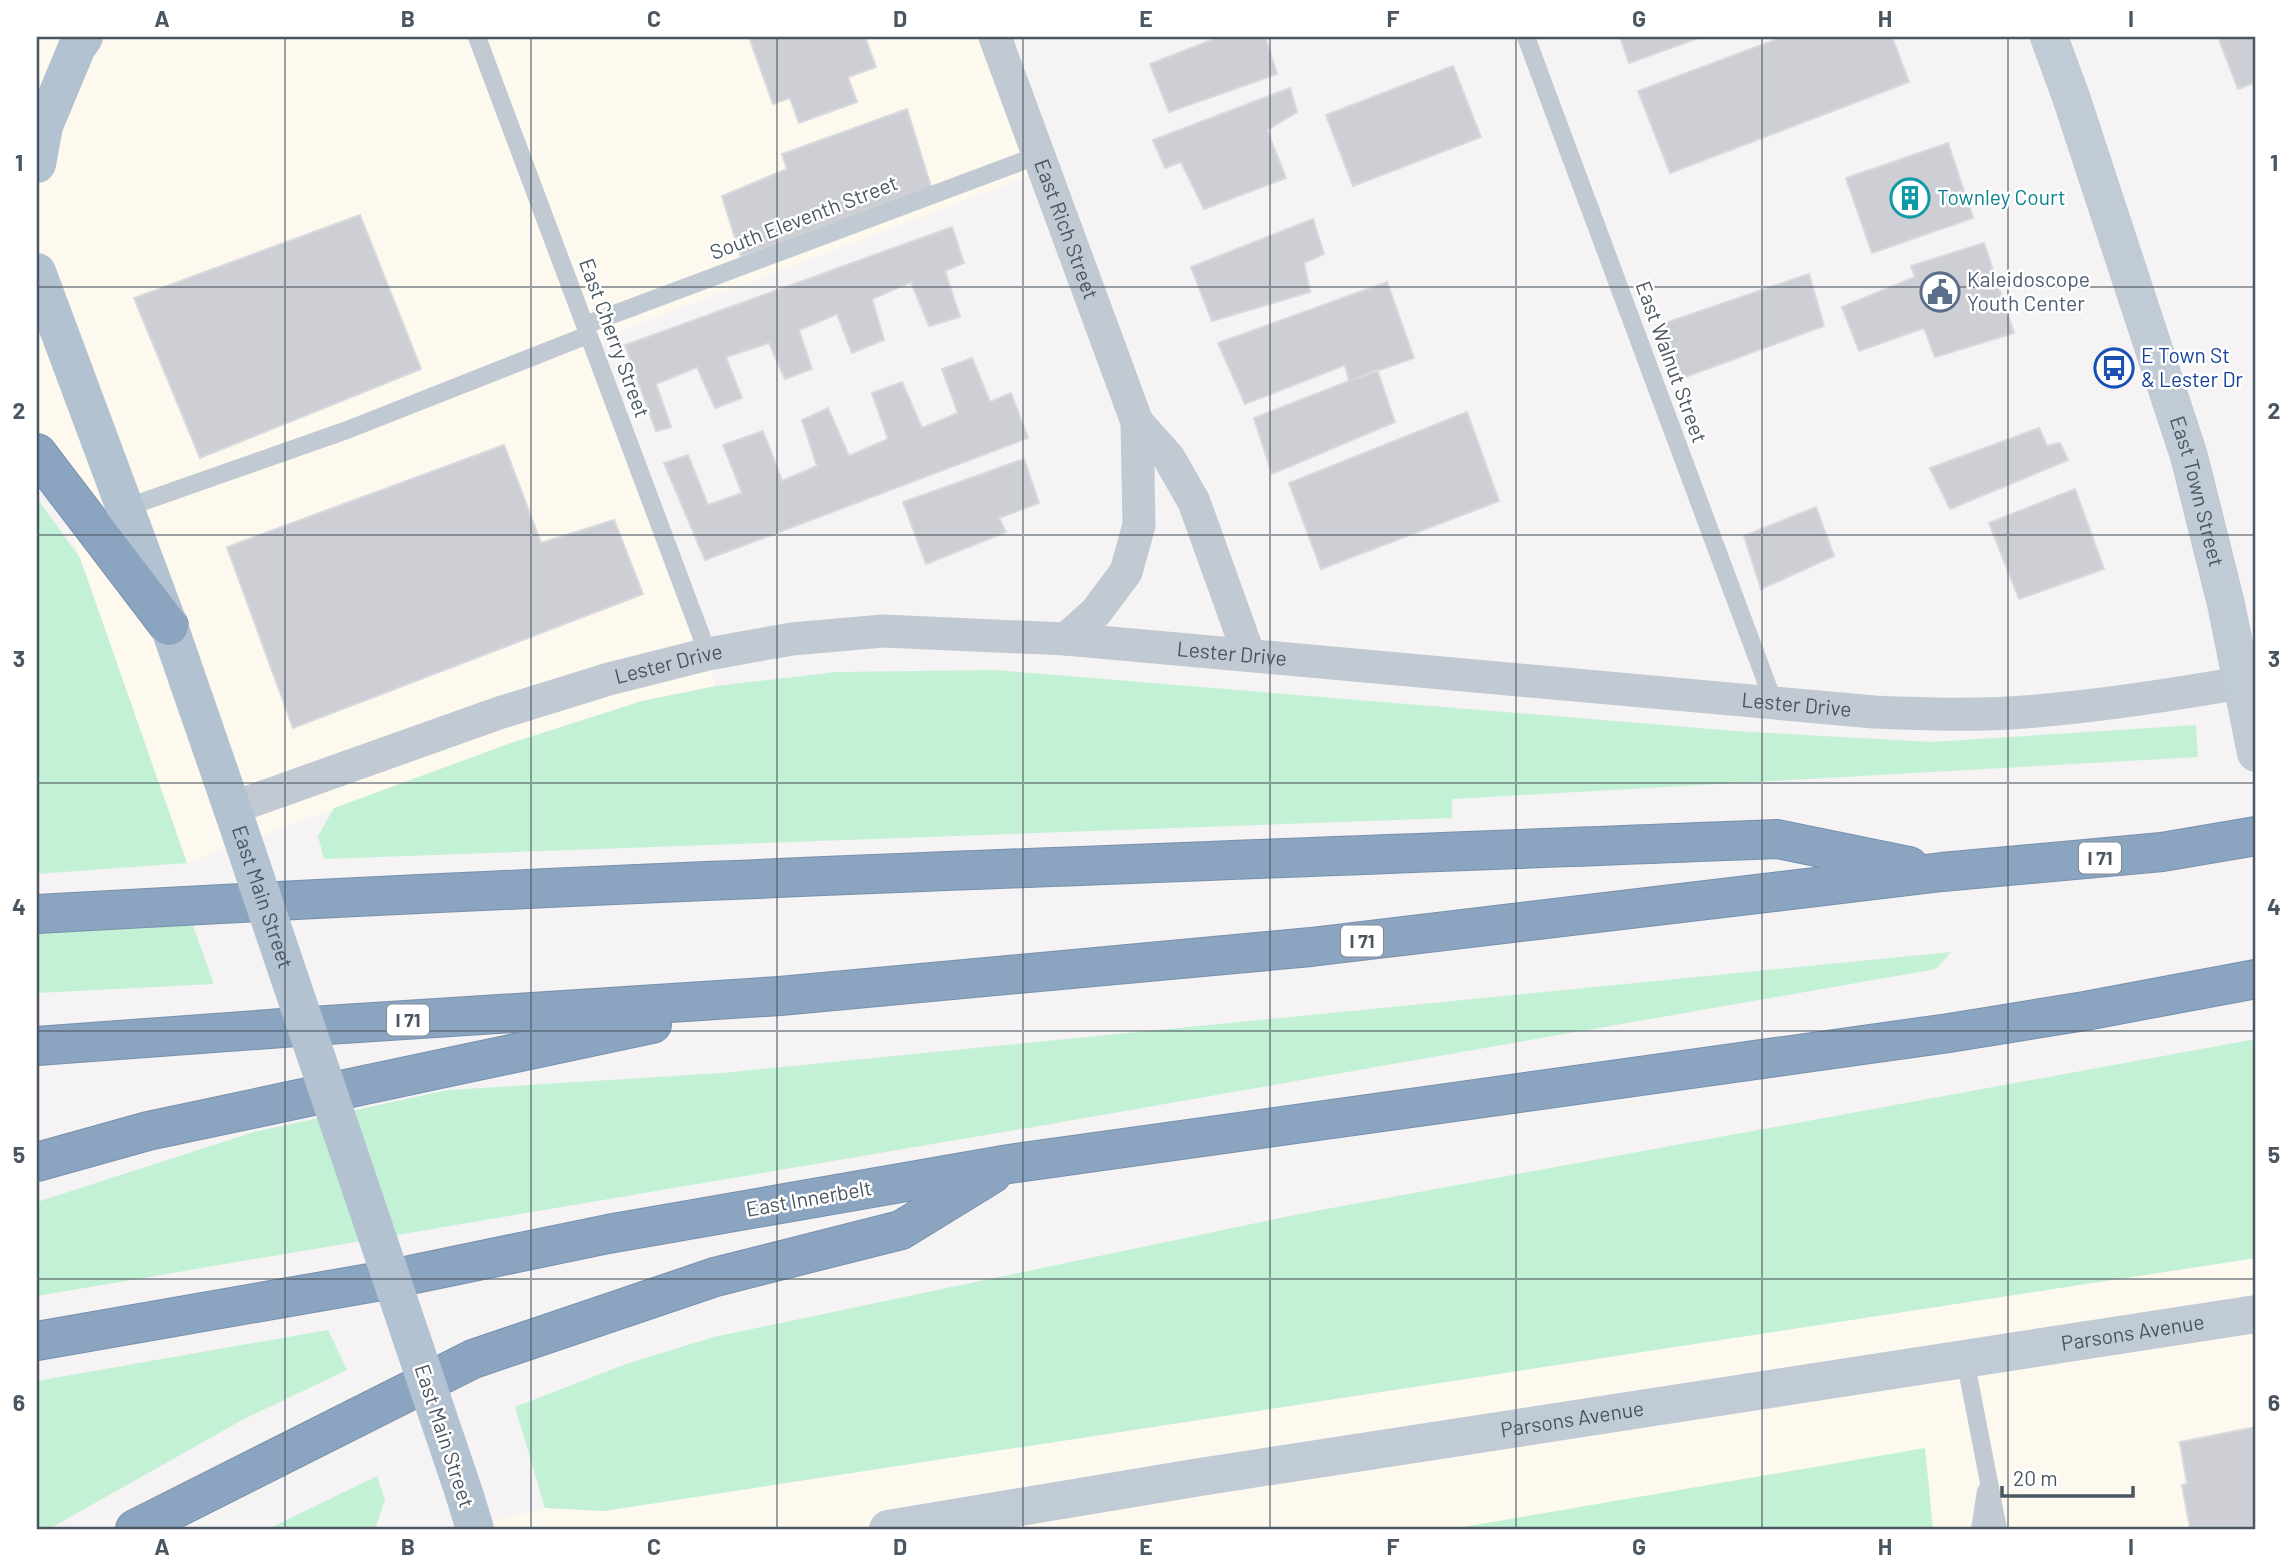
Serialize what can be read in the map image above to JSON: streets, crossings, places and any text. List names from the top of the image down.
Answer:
{
  "streets": {
    "highway": ["I 71", "East Innerbelt"],
    "main road": ["East Main Street"],
    "street": [
      "East Rich Street",
      "East Town Street",
      "Lester Drive",
      "Parsons Avenue"
    ],
    "lane": ["South Eleventh Street", "East Cherry Street", "East Walnut Street"]
  },
  "crossings": [
    ["South Eleventh Street", "East Rich Street"],
    ["South Eleventh Street", "East Cherry Street"],
    ["South Eleventh Street", "East Main Street"],
    ["East Rich Street", "Lester Drive"],
    ["East Cherry Street", "Lester Drive"],
    ["East Walnut Street", "Lester Drive"],
    ["East Town Street", "Lester Drive"],
    ["Lester Drive", "East Main Street"]
  ],
  "places": {
    "building": ["Townley Court"],
    "public building": ["Kaleidoscope Youth Center"],
    "bus stop": ["E Town St & Lester Dr"]
  },
  "scale_bar": "20 m",
  "grid": {
    "columns": [
      "A",
      "B",
      "C",
      "D",
      "E",
      "F",
      "G",
      "H",
      "I"
    ],
    "rows": [
      "1",
      "2",
      "3",
      "4",
      "5",
      "6"
    ]
  }
}
